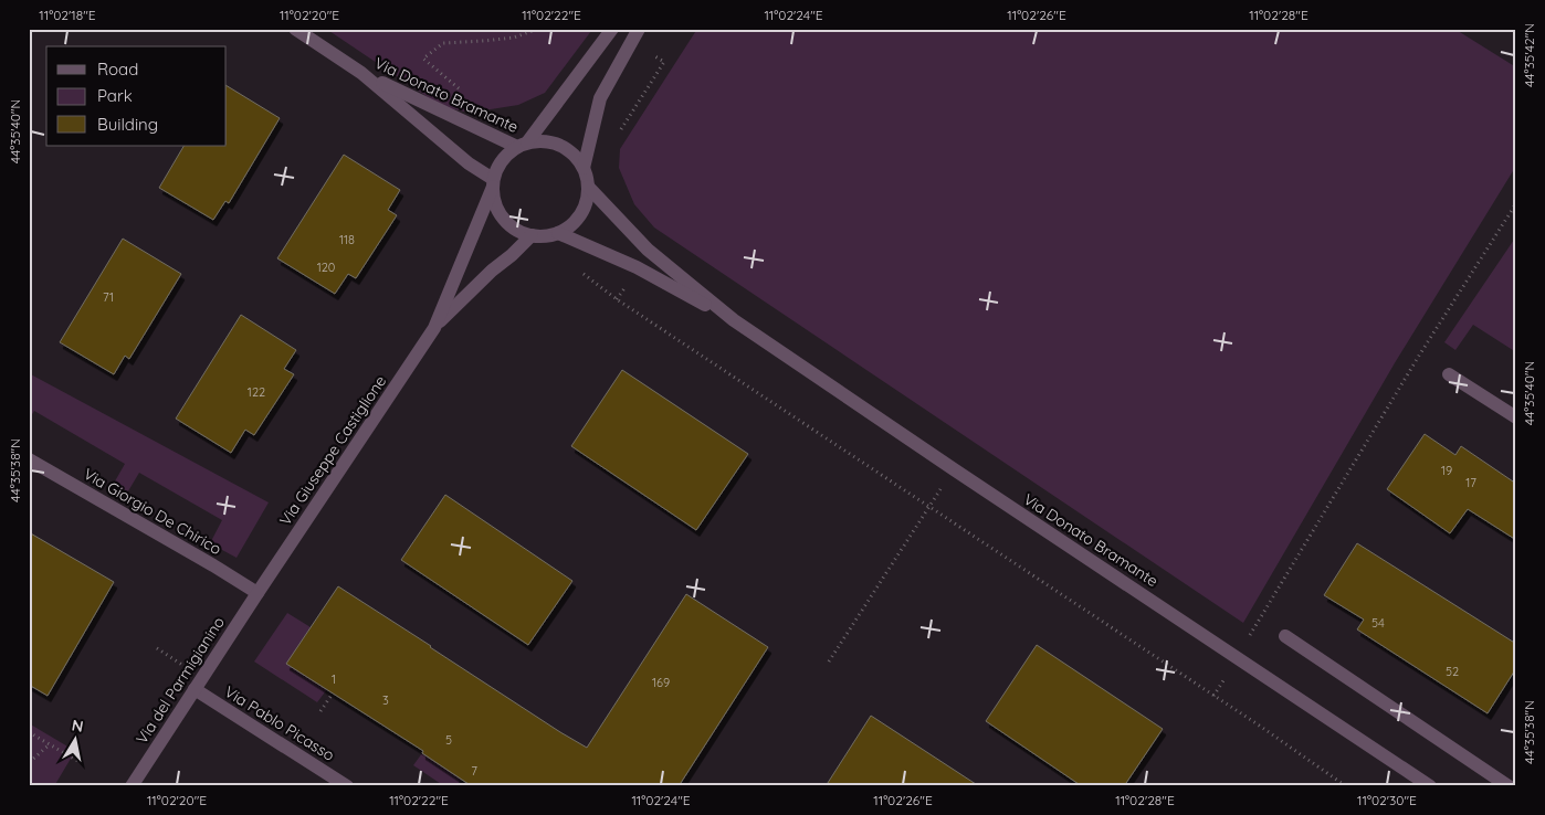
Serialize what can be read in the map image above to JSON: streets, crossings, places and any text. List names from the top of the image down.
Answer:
{
  "streets": {
    "street": [
      "Via Donato Bramante",
      "Via Giuseppe Castiglione",
      "Via Giorgio De Chirico",
      "Via del Parmigianino",
      "Via Pablo Picasso"
    ]
  },
  "crossings": [
    ["Via Donato Bramante", "Via Giuseppe Castiglione"],
    ["Via Giuseppe Castiglione", "Via Giorgio De Chirico"],
    ["Via Giuseppe Castiglione", "Via del Parmigianino"],
    ["Via Giorgio De Chirico", "Via del Parmigianino"],
    ["Via del Parmigianino", "Via Pablo Picasso"]
  ],
  "house_numbers": [
    "118",
    "120",
    "71",
    "122",
    "19",
    "17",
    "54",
    "52",
    "1",
    "169",
    "3",
    "5",
    "7"
  ],
  "legend": ["Road", "Park", "Building"],
  "north": "top",
  "coordinates": [
    "11°02'18\"E",
    "11°02'20\"E",
    "11°02'22\"E",
    "11°02'24\"E",
    "11°02'26\"E",
    "11°02'28\"E",
    "44°35'42\"N",
    "44°35'40\"N",
    "44°35'38\"N",
    "11°02'30\"E"
  ]
}
